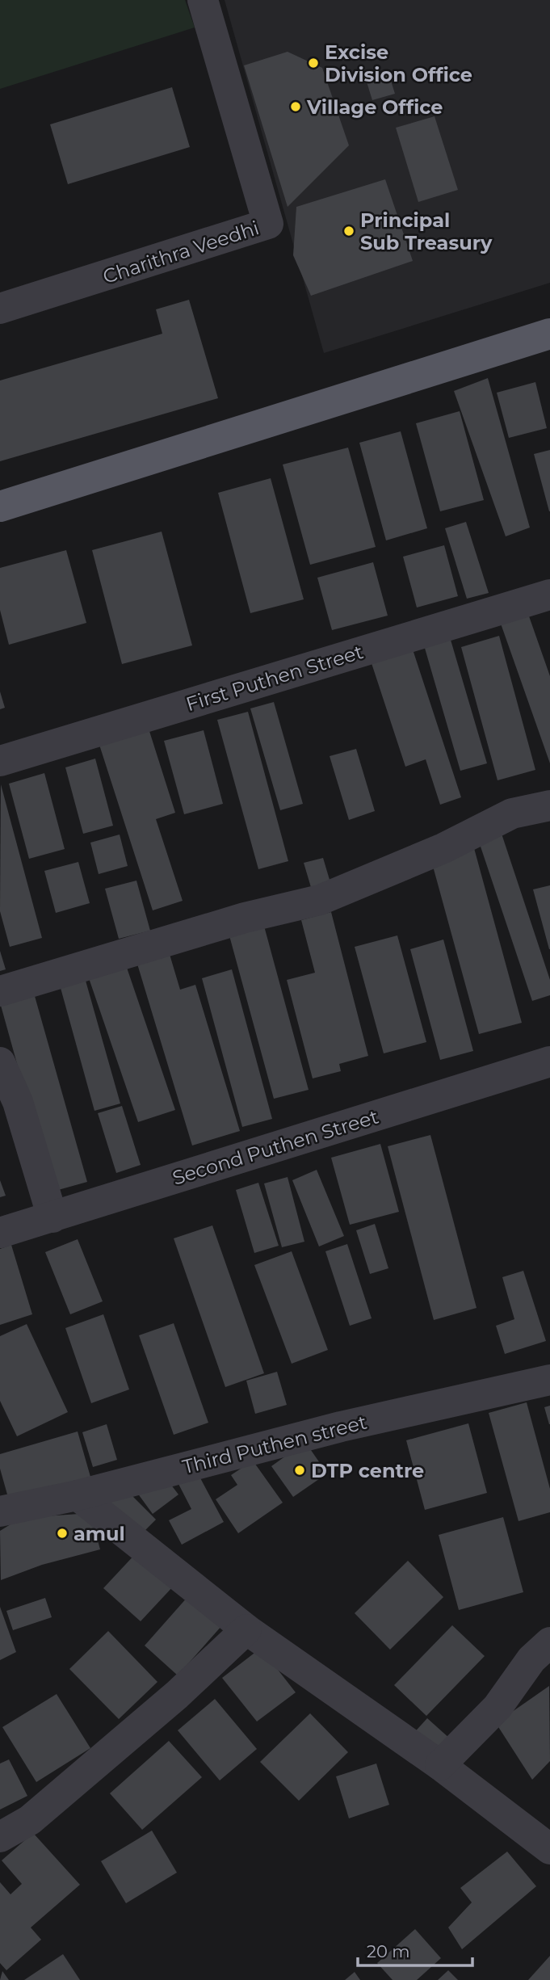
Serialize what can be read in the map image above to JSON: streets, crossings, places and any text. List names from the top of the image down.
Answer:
{
  "streets": {
    "street": [
      "Charithra Veedhi",
      "First Puthen Street",
      "Second Puthen Street",
      "Third Puthen street"
    ]
  },
  "places": [
    "Excise Division Office",
    "Village Office",
    "Principal Sub Treasury",
    "DTP centre",
    "amul"
  ],
  "scale_bar": "20 m"
}
